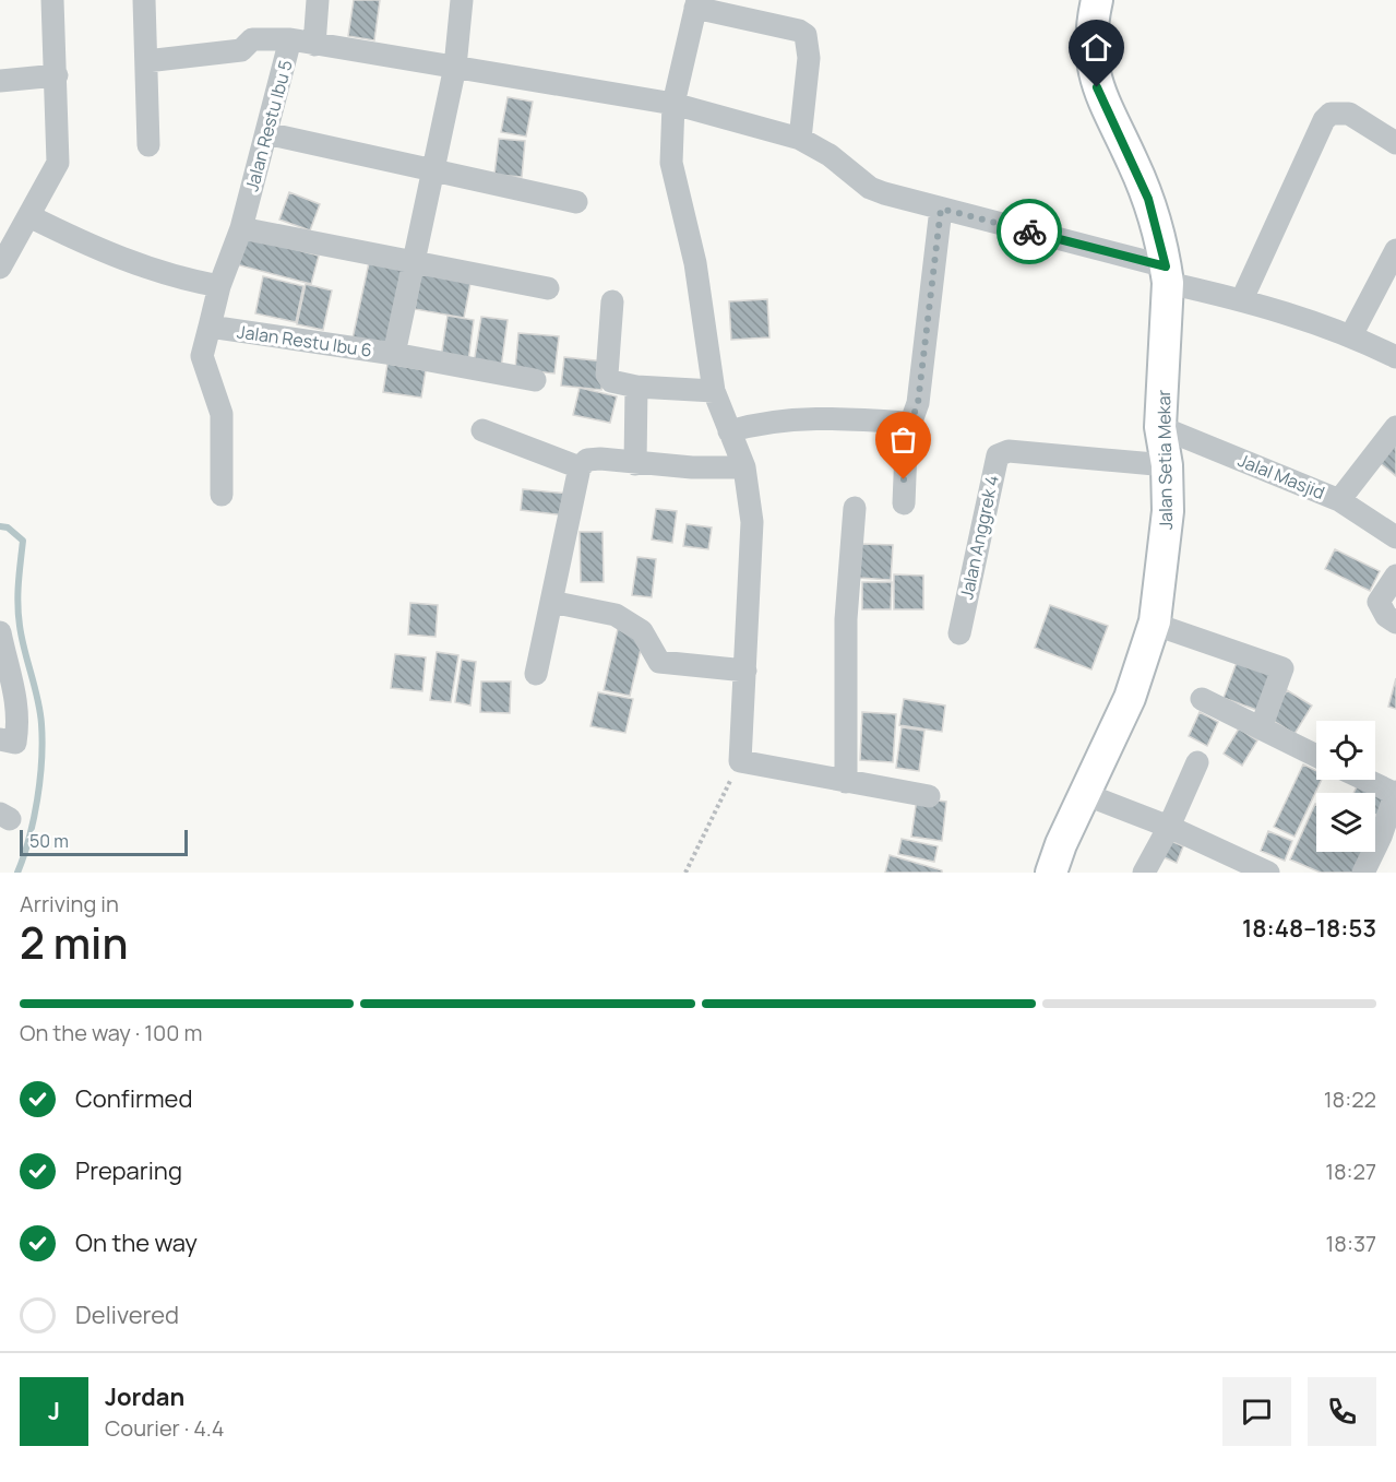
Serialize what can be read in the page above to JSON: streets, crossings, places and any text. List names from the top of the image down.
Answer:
{
  "streets": {
    "street": [
      "Jalan Restu Ibu 5",
      "Jalan Restu Ibu 6",
      "Jalan Setia Mekar",
      "Jalal Masjid",
      "Jalan Anggrek 4"
    ]
  },
  "crossings": [
    ["Jalan Restu Ibu 5", "Jalan Restu Ibu 6"],
    ["Jalan Restu Ibu 5", "Jalan Setia Mekar"],
    ["Jalan Setia Mekar", "Jalal Masjid"],
    ["Jalan Setia Mekar", "Jalan Anggrek 4"]
  ],
  "scale_bar": "50 m",
  "page": {
    "scale": "50 m",
    "heading": ["2 min", "Arriving in", "18:48–18:53"],
    "panel": ["Jordan", "Courier · 4.4"],
    "bar": "On the way · 100 m",
    "list": [
      ["Confirmed", "18:22"],
      ["Preparing", "18:27"],
      ["On the way", "18:37"],
      "Delivered"
    ],
    "round": "J"
  }
}
